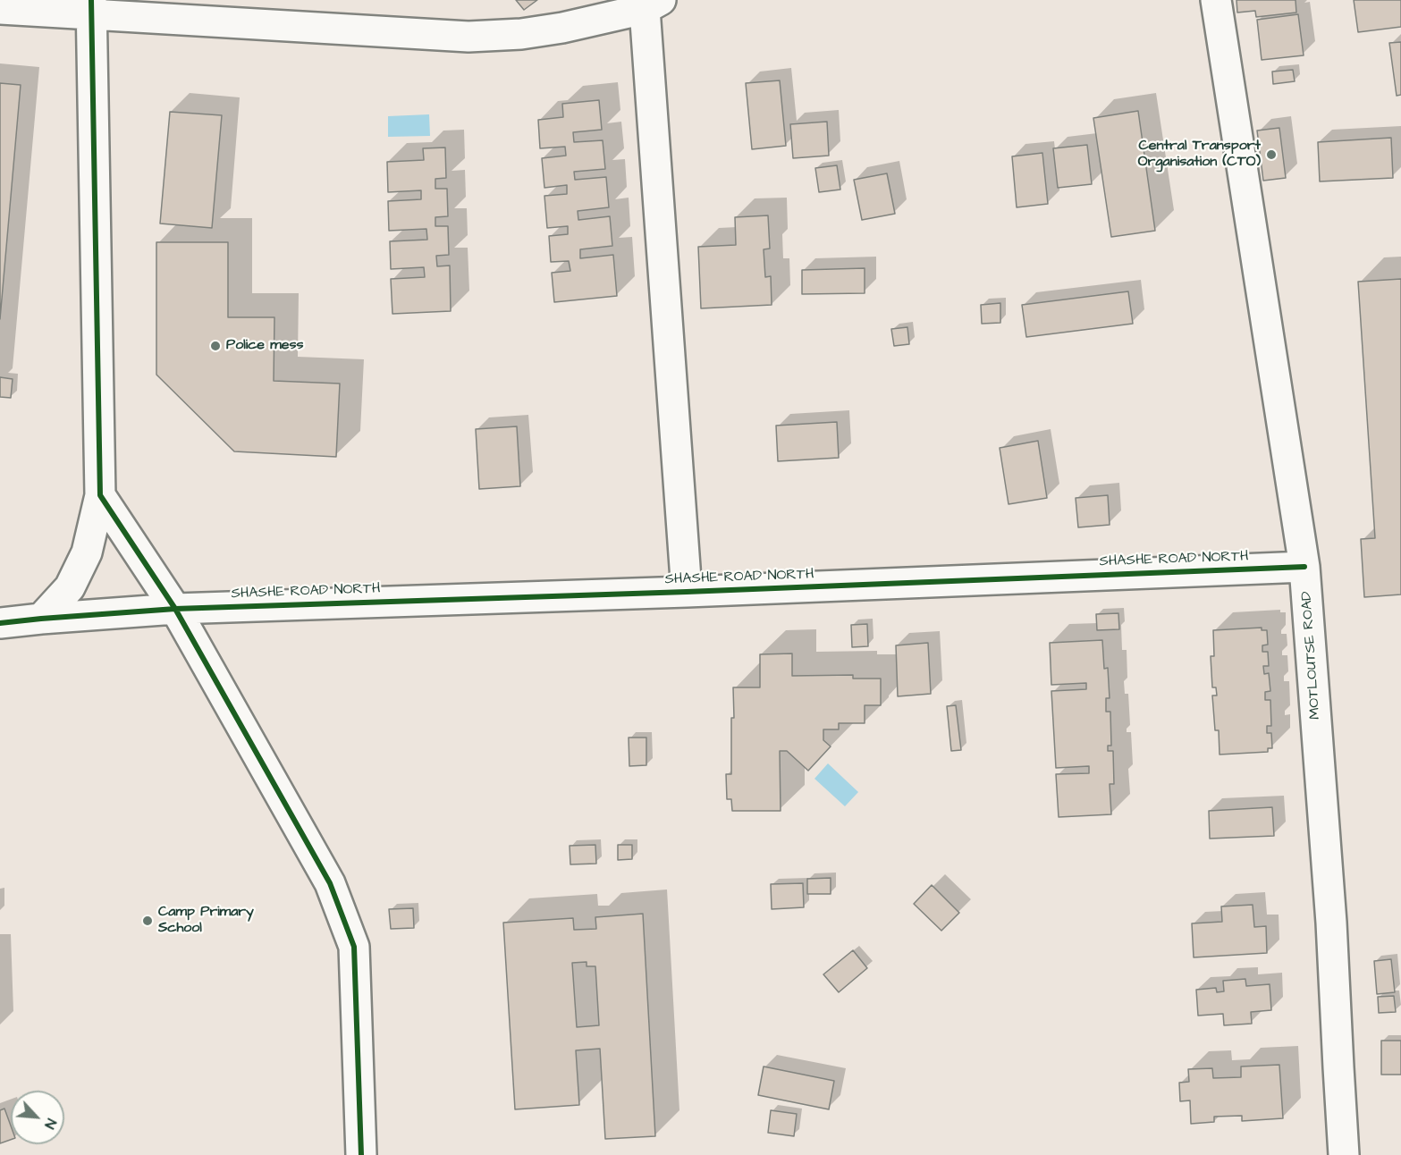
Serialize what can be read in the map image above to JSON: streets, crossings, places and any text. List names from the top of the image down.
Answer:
{
  "streets": {
    "street": ["SHASHE ROAD NORTH", "MOTLOUTSE ROAD"]
  },
  "crossings": [
    ["SHASHE ROAD NORTH", "MOTLOUTSE ROAD"]
  ],
  "places": ["Central Transport Organisation (CTO)", "Police mess", "Camp Primary School"],
  "north": "bottom right"
}
